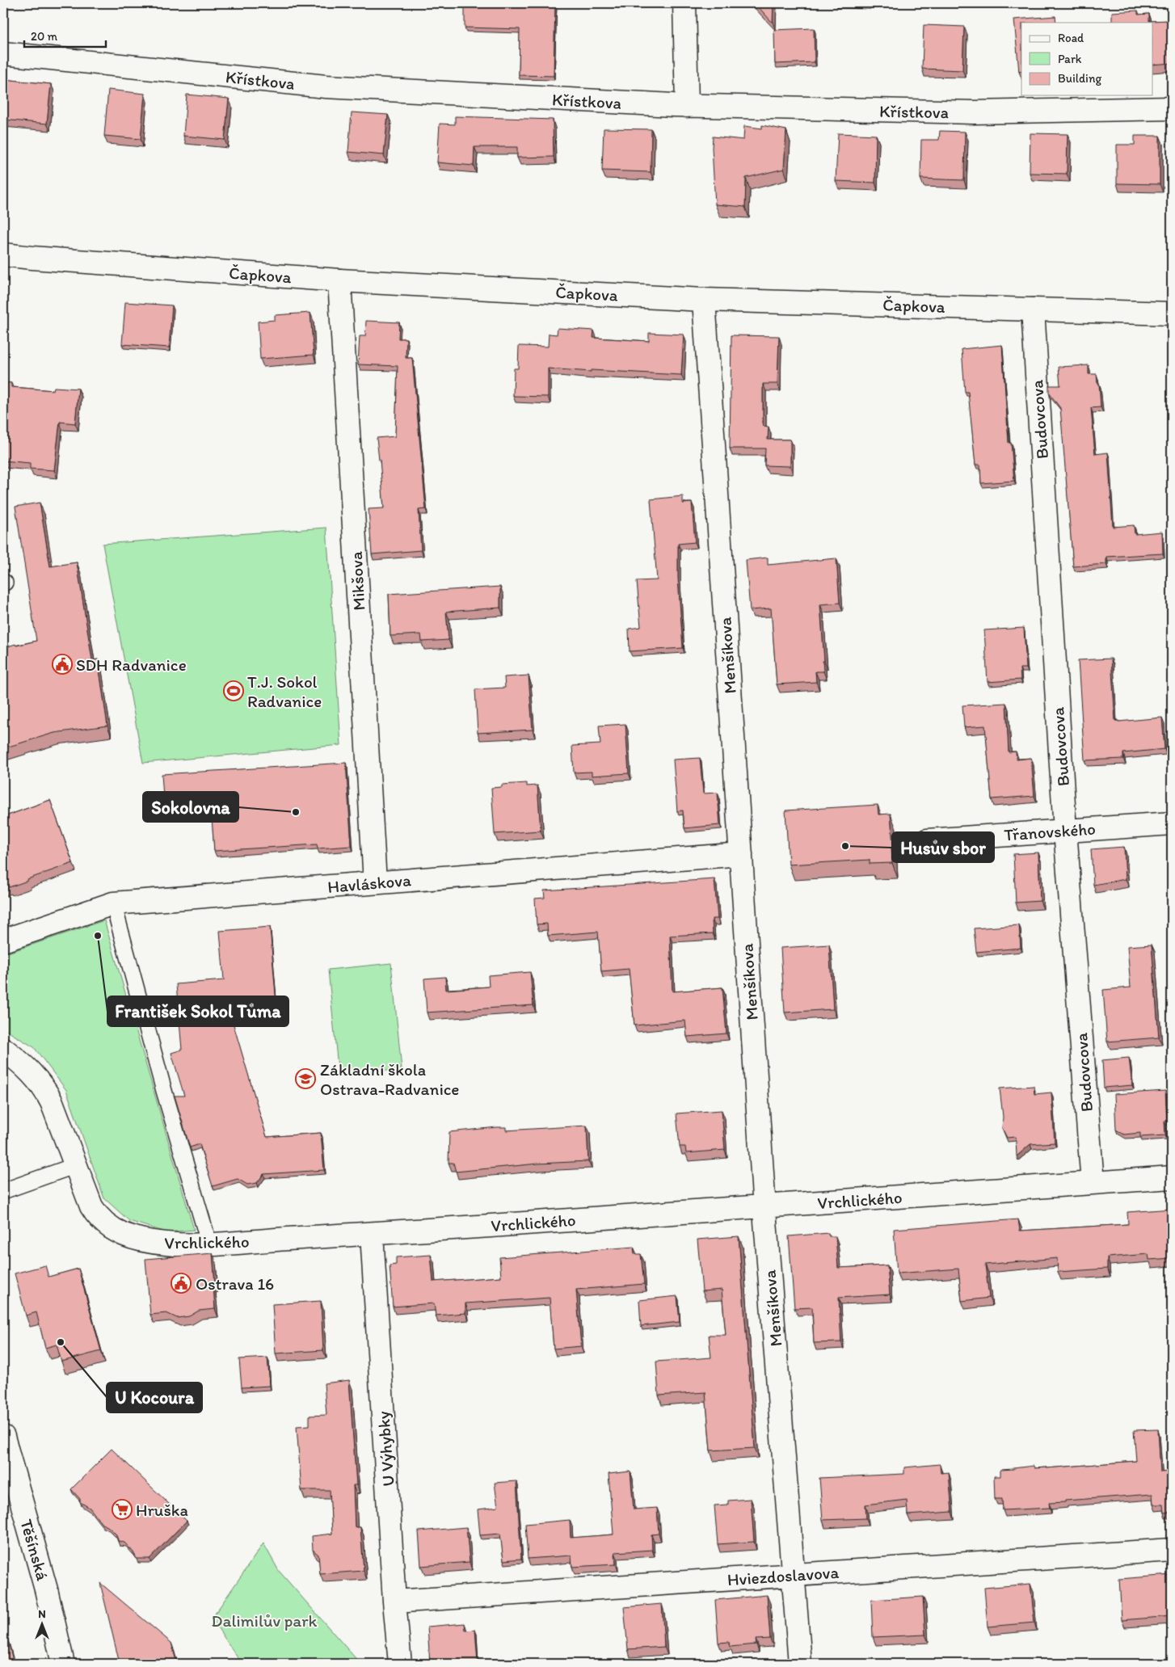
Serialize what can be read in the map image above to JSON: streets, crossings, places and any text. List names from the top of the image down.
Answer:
{
  "streets": {
    "street": [
      "Křístkova",
      "Čapkova",
      "Budovcova",
      "Mikšova",
      "Menšíkova",
      "Třanovského",
      "Havláskova",
      "Vrchlického",
      "U Výhybky",
      "Těšínská",
      "Hviezdoslavova"
    ]
  },
  "crossings": [
    ["Čapkova", "Budovcova"],
    ["Čapkova", "Mikšova"],
    ["Čapkova", "Menšíkova"],
    ["Budovcova", "Třanovského"],
    ["Budovcova", "Vrchlického"],
    ["Mikšova", "Havláskova"],
    ["Menšíkova", "Havláskova"],
    ["Menšíkova", "Vrchlického"],
    ["Menšíkova", "Hviezdoslavova"],
    ["Vrchlického", "U Výhybky"],
    ["U Výhybky", "Hviezdoslavova"]
  ],
  "parks": ["Dalimilův park"],
  "places": {
    "public building": ["SDH Radvanice", "Ostrava 16"],
    "sports": ["T.J. Sokol Radvanice"],
    "other": [
      "Sokolovna",
      "Husův sbor",
      "František Sokol Tůma",
      "U Kocoura"
    ],
    "school or university": ["Základní škola Ostrava-Radvanice"],
    "supermarket": ["Hruška"]
  },
  "legend": ["Road", "Park", "Building"],
  "scale_bar": "20 m",
  "north": "top"
}
